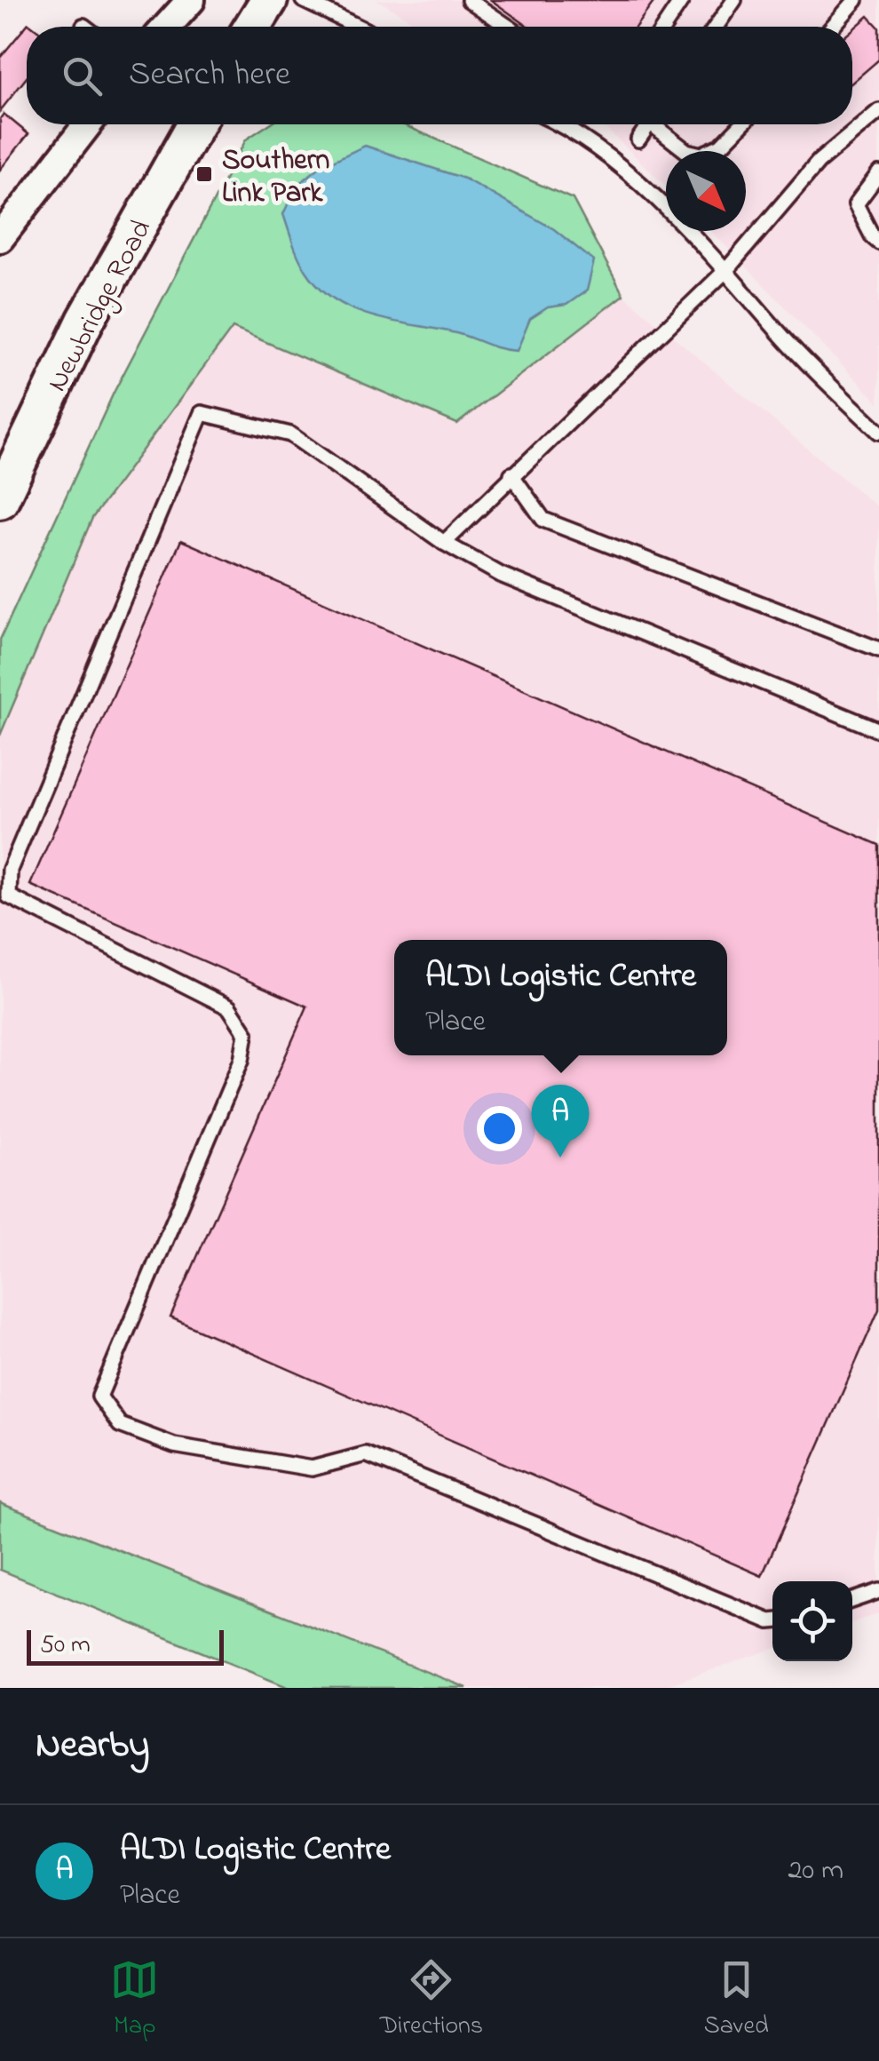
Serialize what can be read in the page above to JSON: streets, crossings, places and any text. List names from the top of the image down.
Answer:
{
  "streets": {
    "main road": ["Newbridge Road"]
  },
  "places": {
    "transit": ["Southern Link Park"]
  },
  "scale_bar": "50 m",
  "north": "bottom right",
  "page": {
    "search": "Search here",
    "popup": ["ALDI Logistic Centre", "Place"],
    "pins": "A",
    "scale": "50 m",
    "heading": "Nearby",
    "list": [
      {
        "mark": "A",
        "name": "ALDI Logistic Centre",
        "note": "Place",
        "value": "20 m"
      }
    ],
    "nav": ["Map", "Directions", "Saved"]
  }
}
